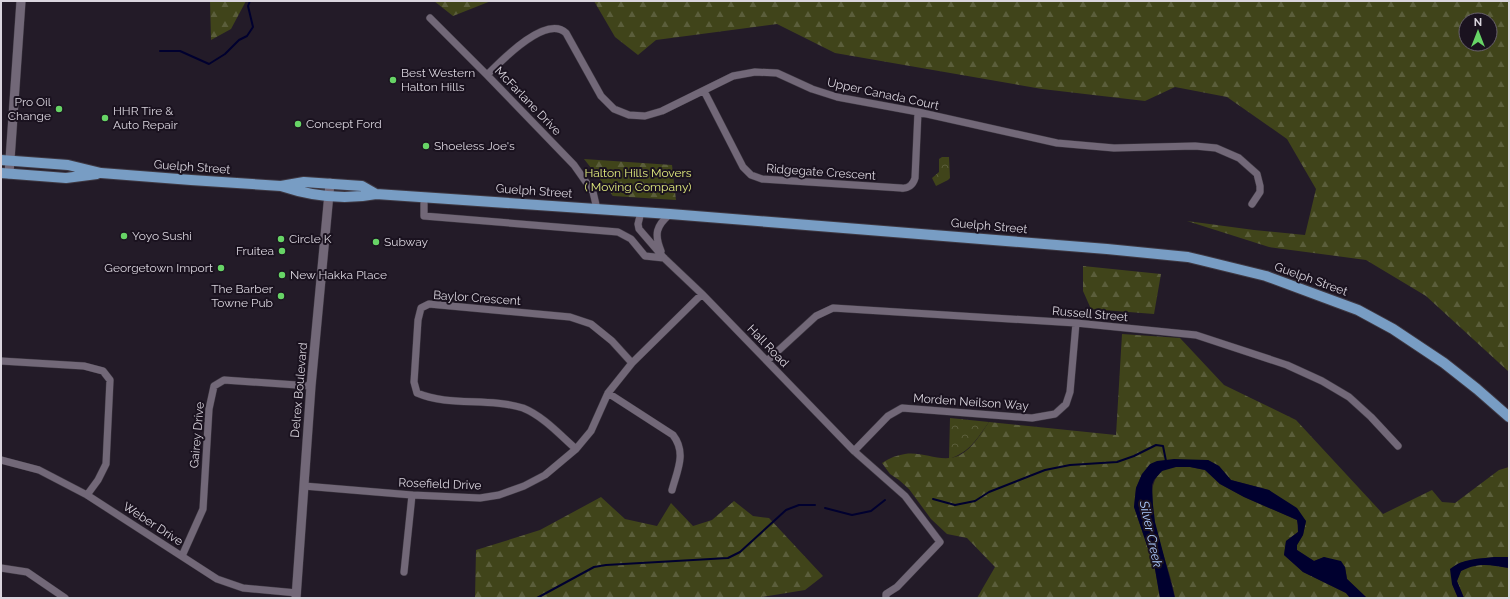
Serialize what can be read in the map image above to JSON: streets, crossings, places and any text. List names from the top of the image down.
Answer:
{
  "streets": {
    "main road": ["Guelph Street"],
    "street": [
      "Upper Canada Court",
      "McFarlane Drive",
      "Ridgegate Crescent",
      "Baylor Crescent",
      "Russell Street",
      "Hall Road",
      "Delrex Boulevard",
      "Morden Neilson Way",
      "Gairey Drive",
      "Rosefield Drive",
      "Weber Drive"
    ]
  },
  "crossings": [
    ["Upper Canada Court", "McFarlane Drive"],
    ["Upper Canada Court", "Ridgegate Crescent"],
    ["McFarlane Drive", "Guelph Street"],
    ["Guelph Street", "Hall Road"],
    ["Guelph Street", "Delrex Boulevard"],
    ["Baylor Crescent", "Rosefield Drive"],
    ["Russell Street", "Hall Road"],
    ["Russell Street", "Morden Neilson Way"],
    ["Hall Road", "Morden Neilson Way"],
    ["Hall Road", "Rosefield Drive"],
    ["Delrex Boulevard", "Gairey Drive"],
    ["Delrex Boulevard", "Rosefield Drive"],
    ["Delrex Boulevard", "Weber Drive"],
    ["Gairey Drive", "Weber Drive"]
  ],
  "water": ["Silver Creek"],
  "parks": ["Halton Hills Movers ( Moving Company)"],
  "places": [
    "Best Western Halton Hills",
    "Pro Oil Change",
    "HHR Tire & Auto Repair",
    "Concept Ford",
    "Shoeless Joe's",
    "Yoyo Sushi",
    "Circle K",
    "Subway",
    "Fruitea",
    "Georgetown Import",
    "New Hakka Place",
    "The Barber Towne Pub"
  ],
  "north": "top"
}
